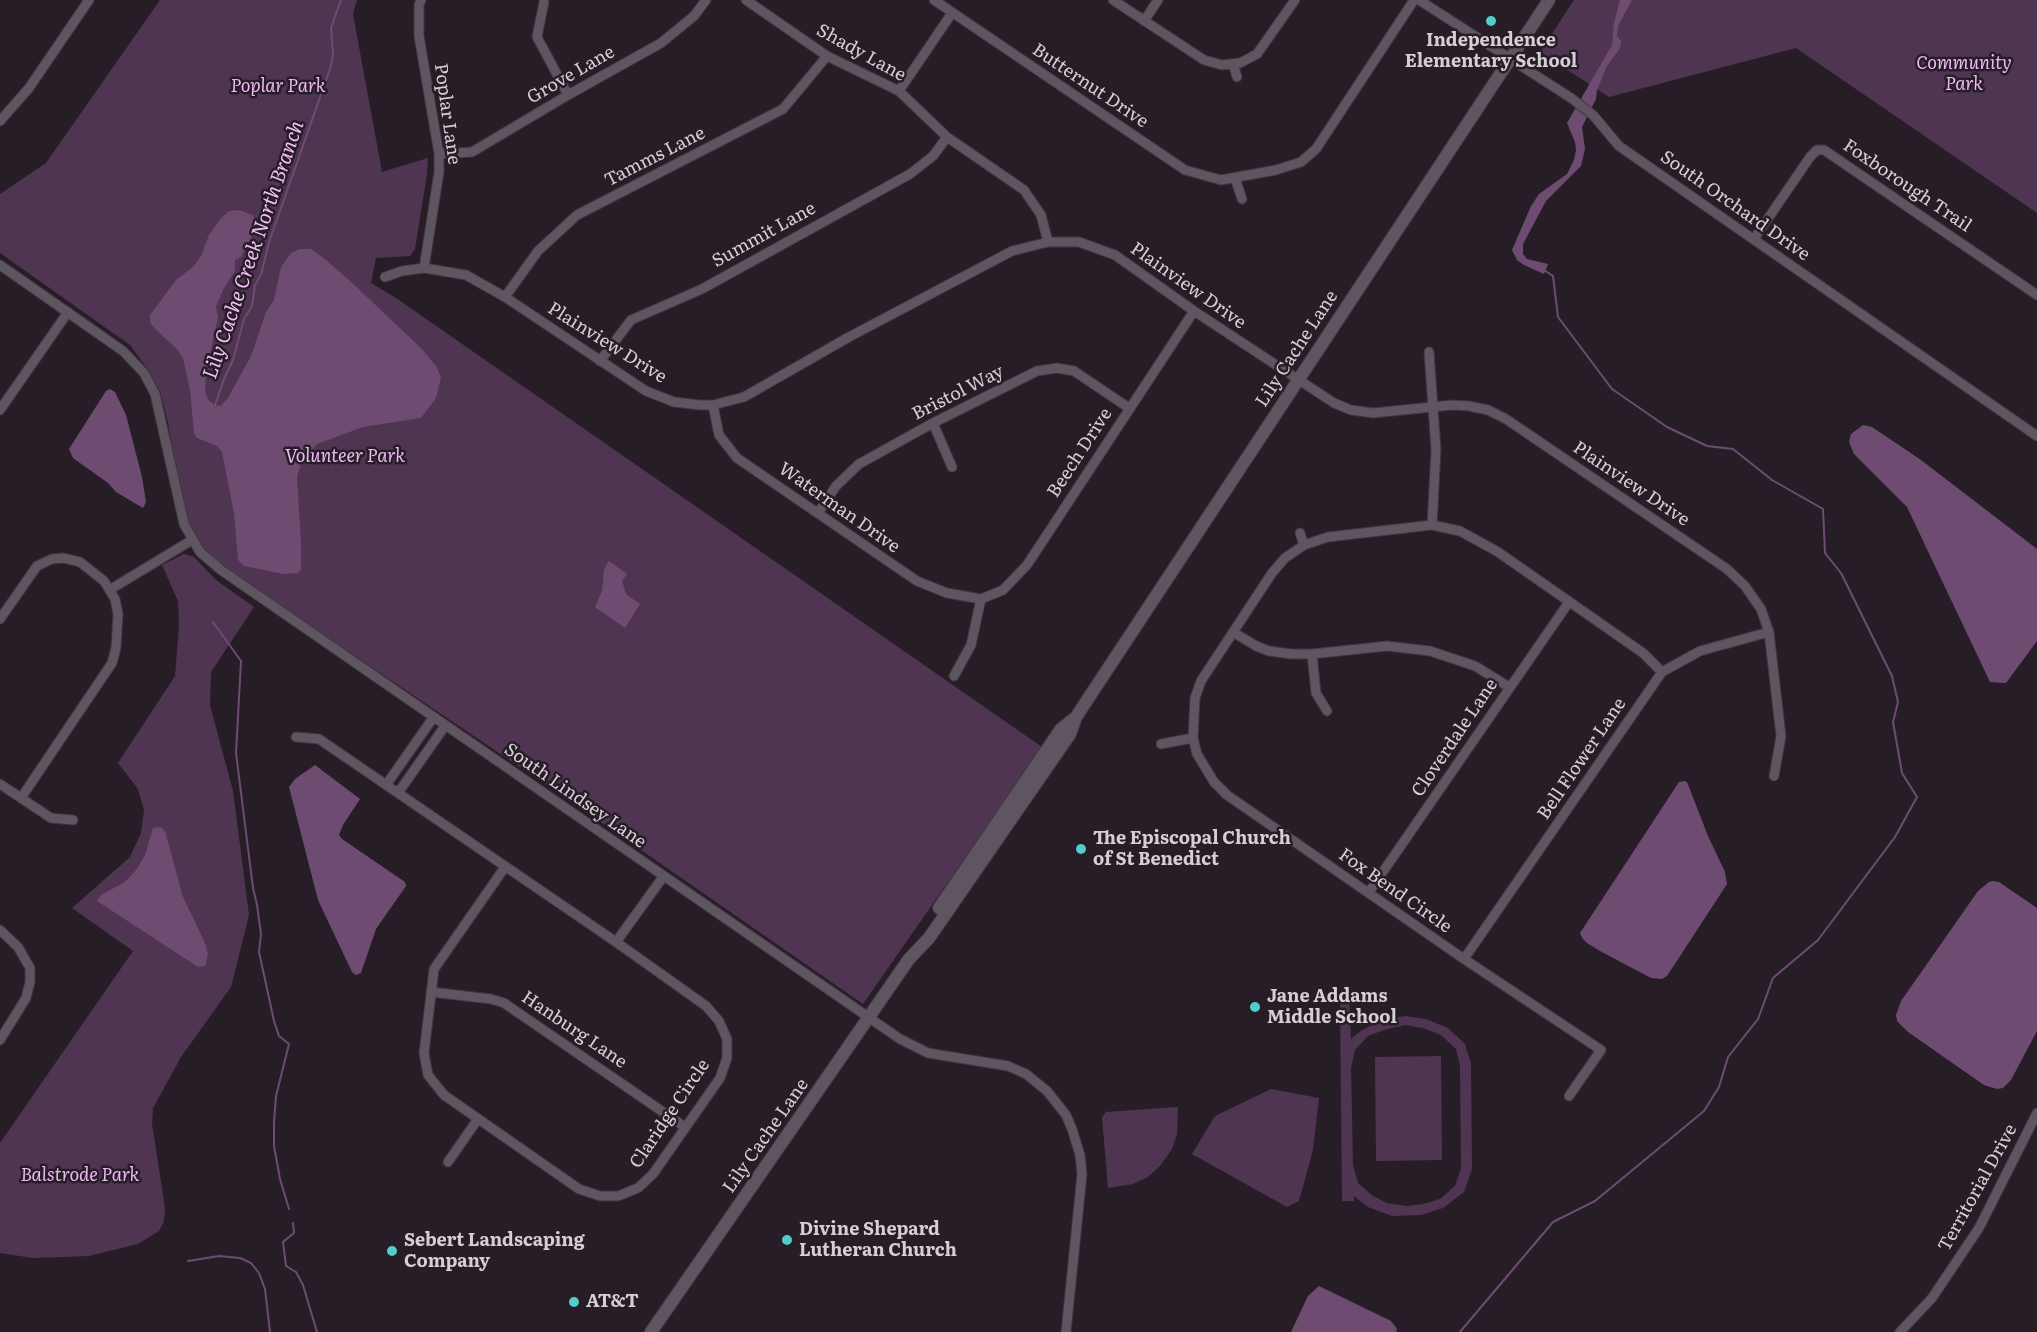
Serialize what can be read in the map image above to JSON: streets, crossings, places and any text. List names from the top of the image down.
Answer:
{
  "streets": {
    "street": [
      "Shady Lane",
      "Grove Lane",
      "Butternut Drive",
      "Poplar Lane",
      "Tamms Lane",
      "Foxborough Trail",
      "South Orchard Drive",
      "Summit Lane",
      "Plainview Drive",
      "Lily Cache Lane",
      "Bristol Way",
      "Beech Drive",
      "Waterman Drive",
      "Cloverdale Lane",
      "Bell Flower Lane",
      "South Lindsey Lane",
      "Fox Bend Circle",
      "Hanburg Lane",
      "Claridge Circle",
      "Territorial Drive"
    ]
  },
  "crossings": [
    ["Shady Lane", "Tamms Lane"],
    ["Shady Lane", "Summit Lane"],
    ["Shady Lane", "Plainview Drive"],
    ["Grove Lane", "Poplar Lane"],
    ["Poplar Lane", "Plainview Drive"],
    ["Tamms Lane", "Plainview Drive"],
    ["Foxborough Trail", "South Orchard Drive"],
    ["South Orchard Drive", "Lily Cache Lane"],
    ["Summit Lane", "Plainview Drive"],
    ["Plainview Drive", "Lily Cache Lane"],
    ["Plainview Drive", "Beech Drive"],
    ["Plainview Drive", "Waterman Drive"],
    ["Plainview Drive", "Bell Flower Lane"],
    ["Lily Cache Lane", "South Lindsey Lane"],
    ["Bristol Way", "Beech Drive"],
    ["Bristol Way", "Waterman Drive"],
    ["Beech Drive", "Waterman Drive"],
    ["Cloverdale Lane", "Fox Bend Circle"],
    ["Bell Flower Lane", "Fox Bend Circle"],
    ["Hanburg Lane", "Claridge Circle"]
  ],
  "water": ["Lily Cache Creek North Branch"],
  "parks": [
    "Community Park",
    "Poplar Park",
    "Volunteer Park",
    "Balstrode Park"
  ],
  "places": [
    "Independence Elementary School",
    "The Episcopal Church of St Benedict",
    "Jane Addams Middle School",
    "Divine Shepard Lutheran Church",
    "Sebert Landscaping Company",
    "AT&T"
  ]
}
